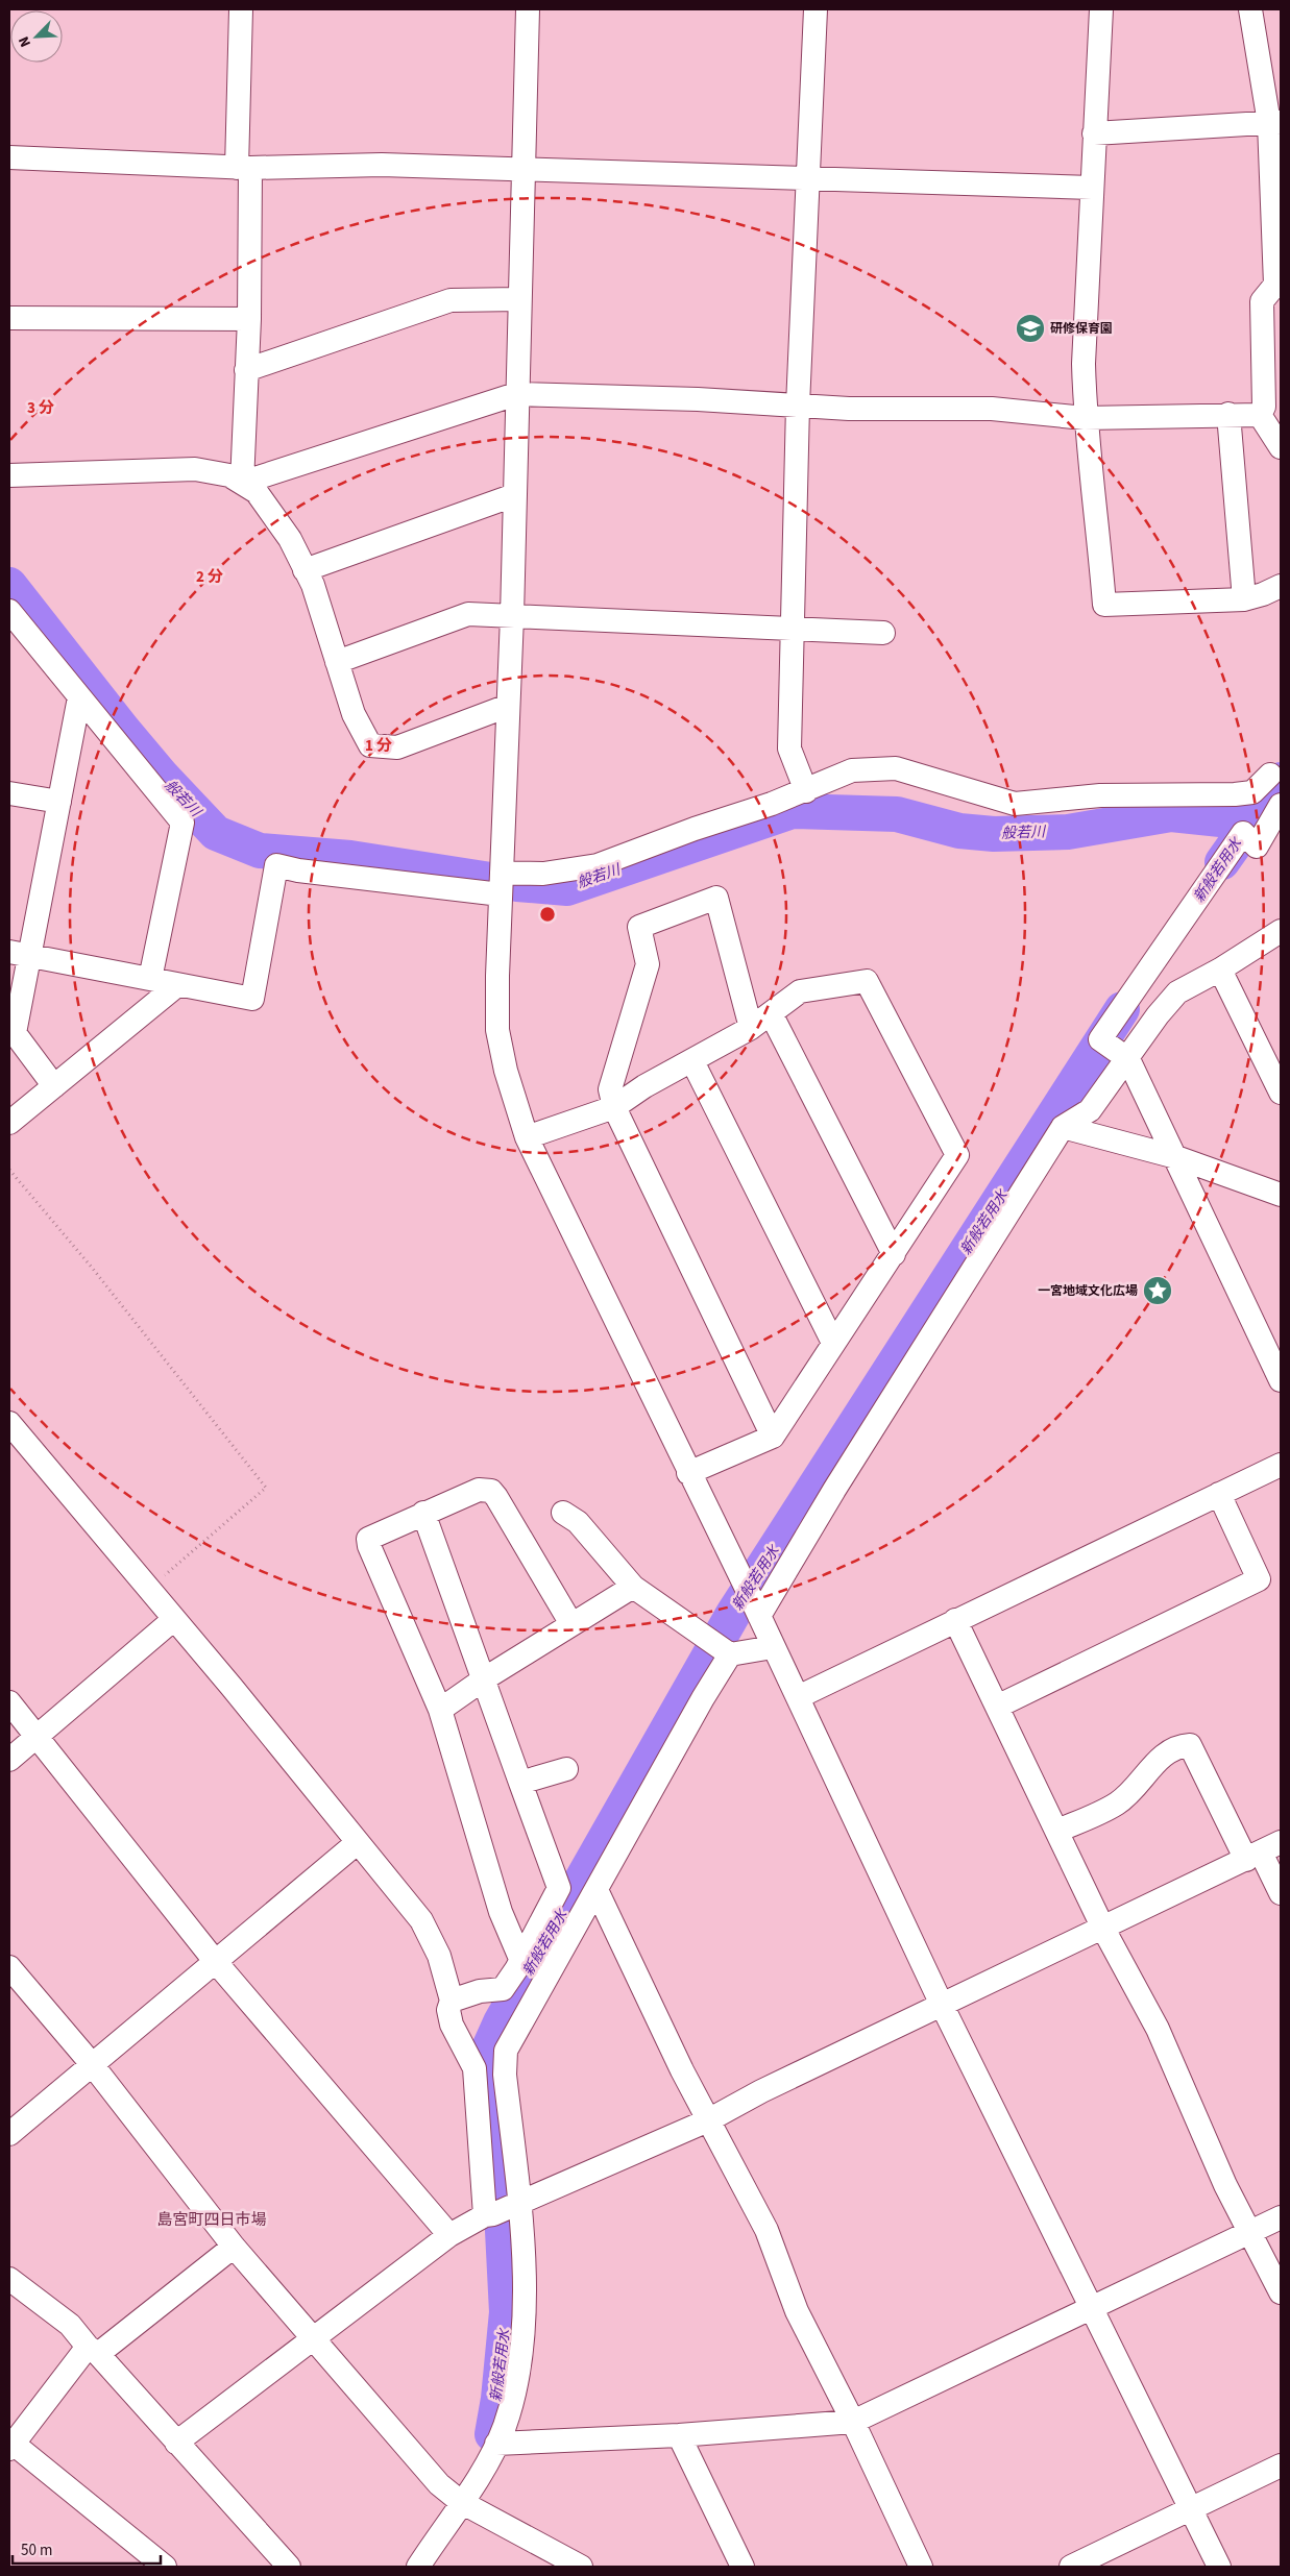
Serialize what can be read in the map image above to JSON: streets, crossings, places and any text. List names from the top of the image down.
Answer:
{
  "districts": ["島宮町四日市場"],
  "water": ["般若川", "新般若用水"],
  "places": {
    "school or university": ["研修保育園"],
    "place": ["一宮地域文化広場"]
  },
  "scale_bar": "50 m",
  "north": "bottom left",
  "rings": ["3 分", "2 分", "1 分"]
}
